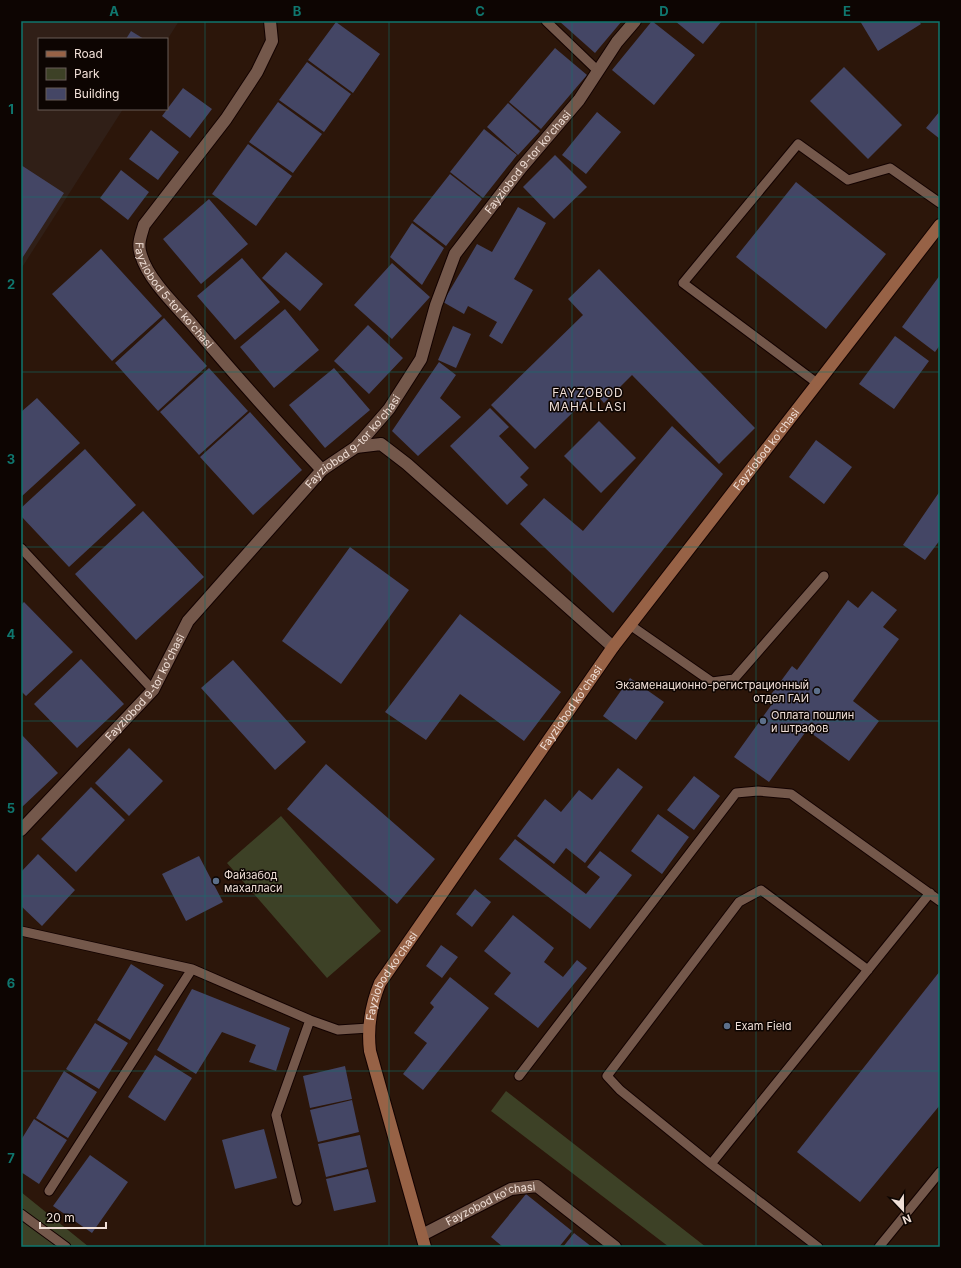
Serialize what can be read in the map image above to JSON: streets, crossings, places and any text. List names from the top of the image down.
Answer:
{
  "streets": {
    "street": [
      "Fayziobod 9-tor ko'chasi",
      "Fayziobod 5-tor ko'chasi",
      "Fayziobod ko'chasi",
      "Fayzobod ko'chasi"
    ]
  },
  "crossings": [
    ["Fayziobod 9-tor ko'chasi", "Fayziobod 5-tor ko'chasi"],
    ["Fayziobod ko'chasi", "Fayzobod ko'chasi"]
  ],
  "districts": ["FAYZOBOD MAHALLASI"],
  "places": [
    "Экзаменационно-регистрационный отдел ГАИ",
    "Оплата пошлин и штрафов",
    "Файзабод махалласи",
    "Exam Field"
  ],
  "legend": ["Road", "Park", "Building"],
  "scale_bar": "20 m",
  "north": "bottom",
  "grid": {
    "columns": [
      "A",
      "B",
      "C",
      "D",
      "E"
    ],
    "rows": [
      "1",
      "2",
      "3",
      "4",
      "5",
      "6",
      "7"
    ]
  }
}
